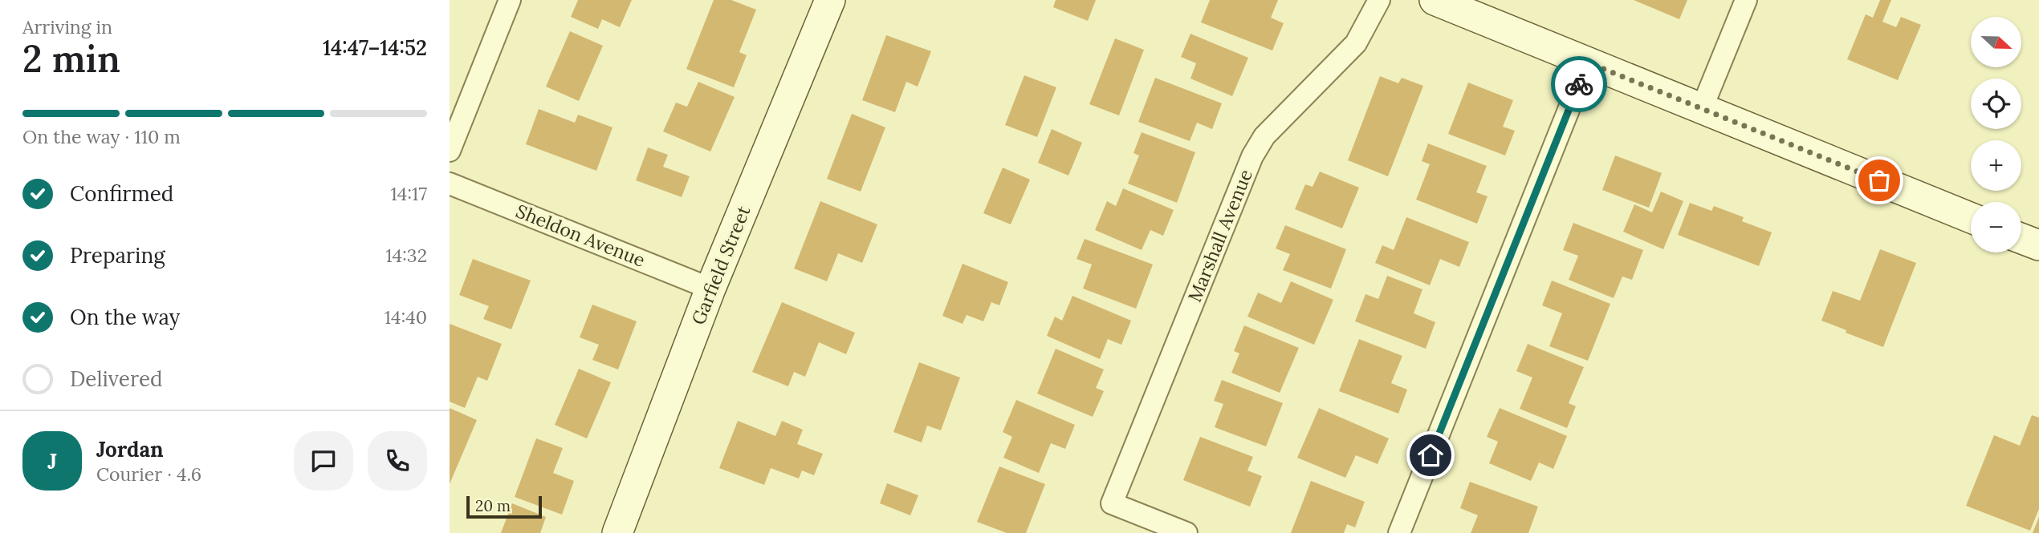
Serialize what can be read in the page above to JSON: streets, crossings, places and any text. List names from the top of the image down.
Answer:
{
  "streets": {
    "street": ["Sheldon Avenue", "Marshall Avenue", "Garfield Street"]
  },
  "crossings": [
    ["Sheldon Avenue", "Garfield Street"]
  ],
  "scale_bar": "20 m",
  "north": "right",
  "page": {
    "heading": ["2 min", "Arriving in", "14:47–14:52"],
    "panel": ["Jordan", "Courier · 4.6"],
    "map_buttons": ["+", "−"],
    "bar": "On the way · 110 m",
    "list": [
      ["Confirmed", "14:17"],
      ["Preparing", "14:32"],
      ["On the way", "14:40"],
      "Delivered"
    ],
    "round": "J",
    "scale": "20 m"
  }
}
